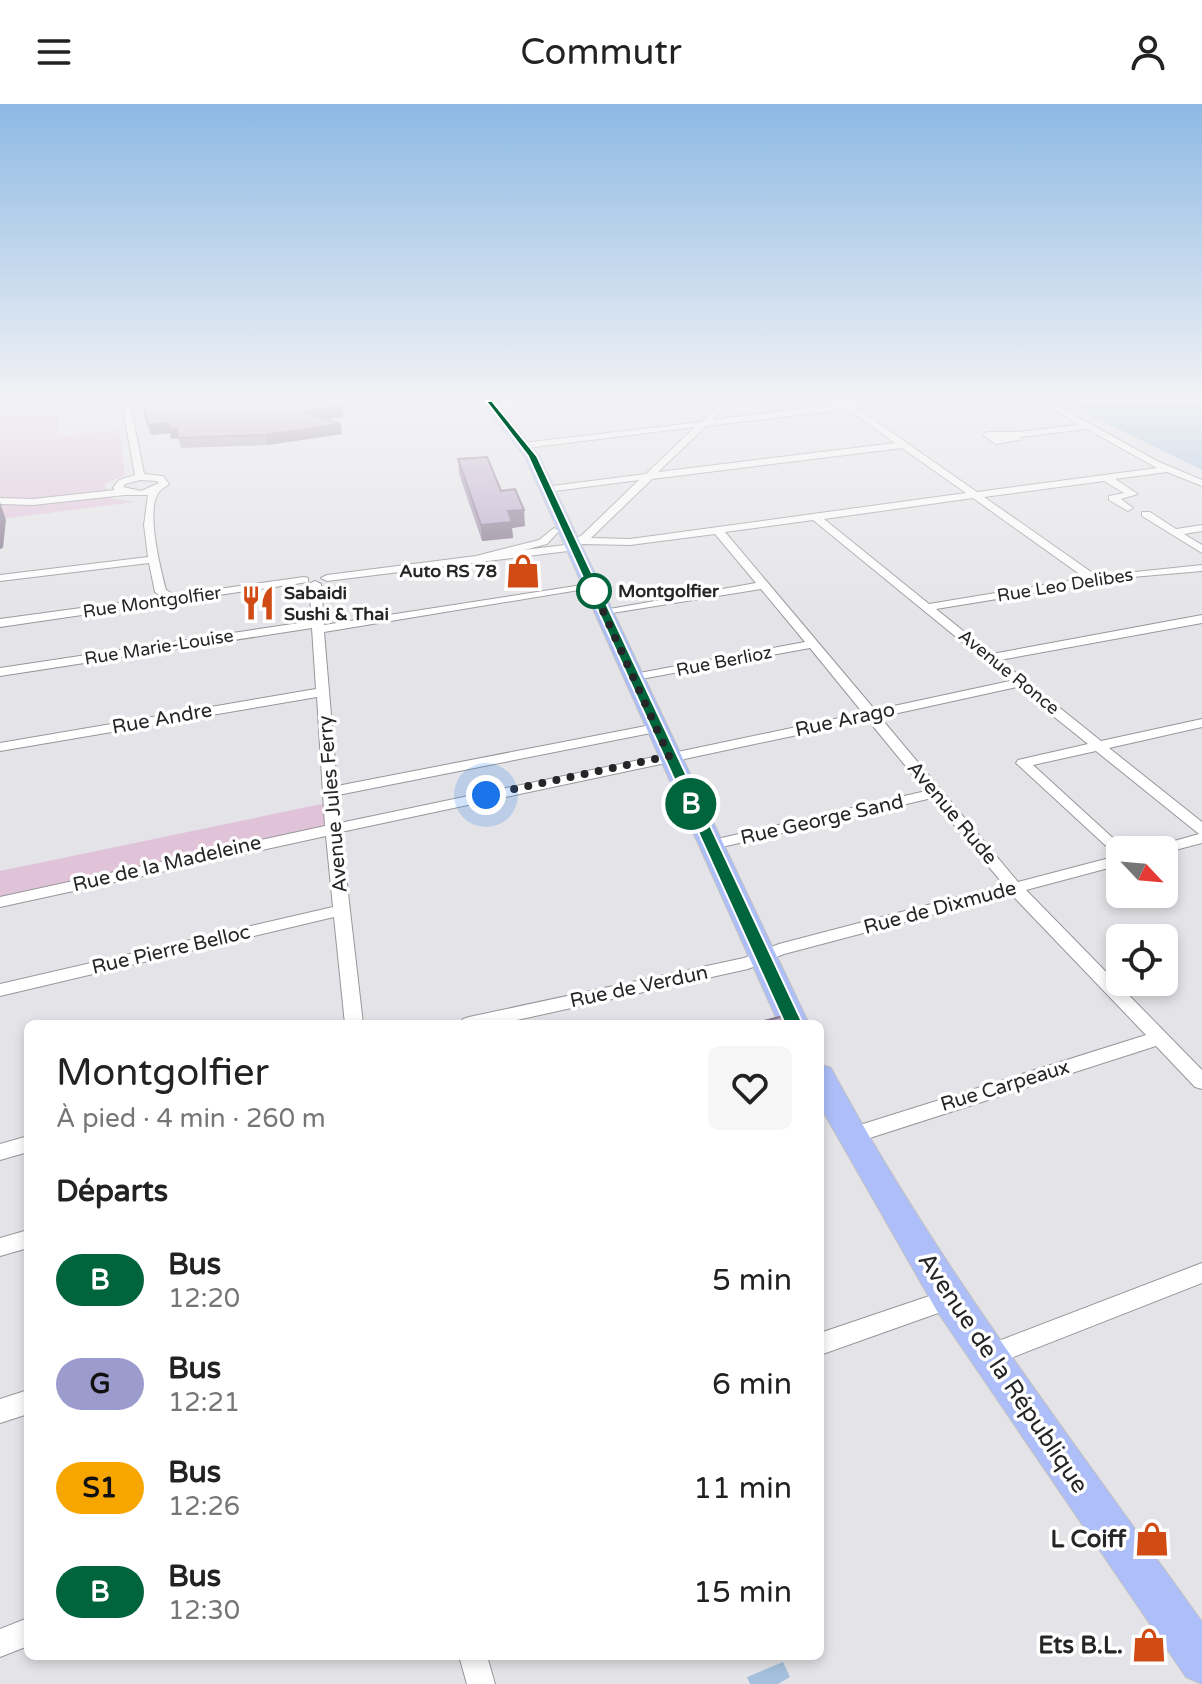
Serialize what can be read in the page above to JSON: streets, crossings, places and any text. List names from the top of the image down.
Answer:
{
  "streets": {
    "main road": ["Avenue de la République"],
    "street": [
      "Rue Leo Delibes",
      "Rue Montgolfier",
      "Rue Marie-Louise",
      "Rue Berlioz",
      "Avenue Ronce",
      "Rue Andre",
      "Rue Arago",
      "Avenue Jules Ferry",
      "Avenue Rude",
      "Rue George Sand",
      "Rue de la Madeleine",
      "Rue de Dixmude",
      "Rue Pierre Belloc",
      "Rue de Verdun",
      "Rue Carpeaux"
    ]
  },
  "crossings": [
    ["Rue Leo Delibes", "Avenue Ronce"],
    ["Rue Montgolfier", "Avenue Jules Ferry"],
    ["Rue Marie-Louise", "Avenue Jules Ferry"],
    ["Rue Berlioz", "Avenue Rude"],
    ["Avenue Ronce", "Rue Arago"],
    ["Rue Andre", "Avenue Jules Ferry"],
    ["Rue Arago", "Avenue Jules Ferry"],
    ["Rue Arago", "Avenue Rude"],
    ["Rue Arago", "Rue de la Madeleine"],
    ["Avenue Jules Ferry", "Rue de la Madeleine"],
    ["Avenue Jules Ferry", "Rue Pierre Belloc"],
    ["Avenue Rude", "Rue George Sand"],
    ["Avenue Rude", "Rue de Dixmude"],
    ["Avenue Rude", "Rue Carpeaux"],
    ["Rue de Dixmude", "Rue de Verdun"],
    ["Rue Carpeaux", "Avenue de la République"]
  ],
  "places": {
    "shop": ["Auto RS 78", "L Coiff", "Ets B.L."],
    "other": ["Montgolfier"],
    "restaurant": ["Sabaidi Sushi & Thai"]
  },
  "lines": ["bus line B"],
  "north": "bottom right",
  "page": {
    "header": "Commutr",
    "on_map": "B",
    "heading": [
      ["Montgolfier", "À pied · 4 min · 260 m"],
      "Départs"
    ],
    "list": [
      {
        "mark": "B",
        "name": "Bus",
        "note": "12:20",
        "value": "5 min"
      },
      {
        "mark": "G",
        "name": "Bus",
        "note": "12:21",
        "value": "6 min"
      },
      {
        "mark": "S1",
        "name": "Bus",
        "note": "12:26",
        "value": "11 min"
      },
      {
        "mark": "B",
        "name": "Bus",
        "note": "12:30",
        "value": "15 min"
      }
    ]
  }
}
